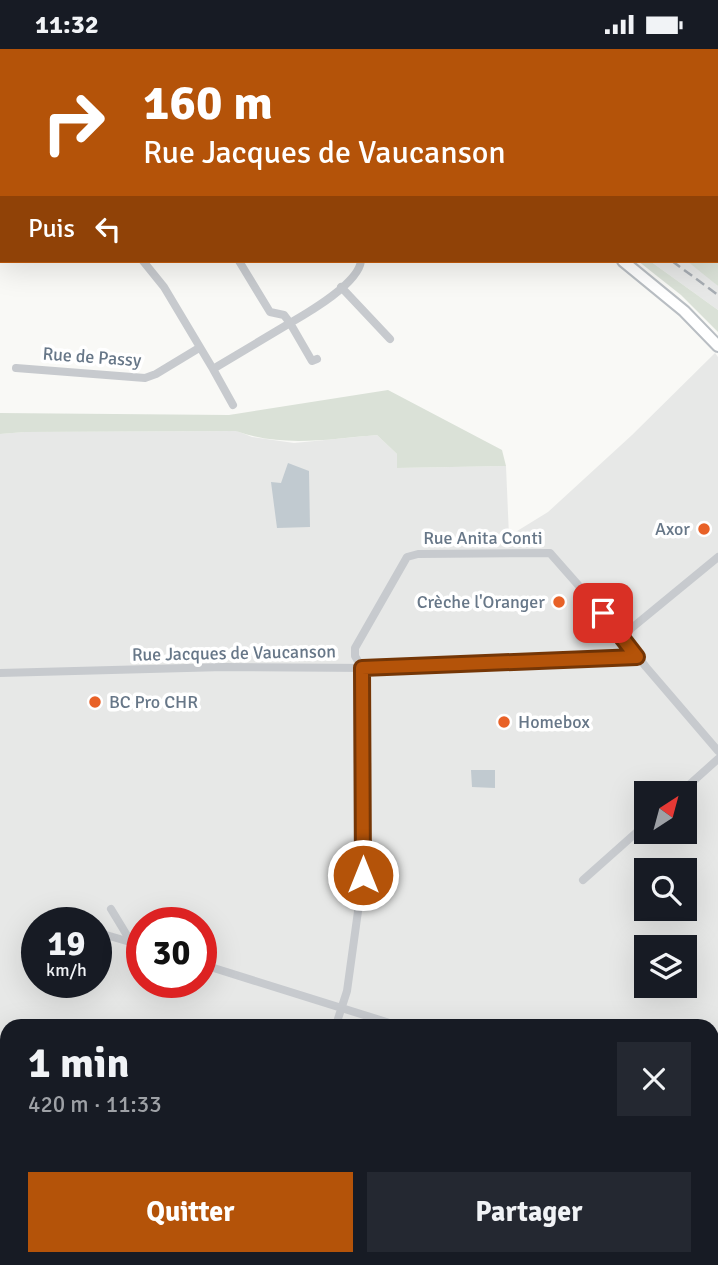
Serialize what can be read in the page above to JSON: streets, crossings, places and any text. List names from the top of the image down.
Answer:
{
  "streets": {
    "street": ["Rue de Passy", "Rue Anita Conti", "Rue Jacques de Vaucanson"]
  },
  "crossings": [
    ["Rue Anita Conti", "Rue Jacques de Vaucanson"]
  ],
  "places": [
    "Axor",
    "Crèche l'Oranger",
    "BC Pro CHR",
    "Homebox"
  ],
  "north": "top right",
  "page": {
    "status": "11:32",
    "turn": ["160 m", "Rue Jacques de Vaucanson"],
    "then": "Puis",
    "speed": "19 km/h",
    "limit": "30",
    "heading": ["1 min", "420 m · 11:33"],
    "buttons": ["Quitter", "Partager"]
  }
}
